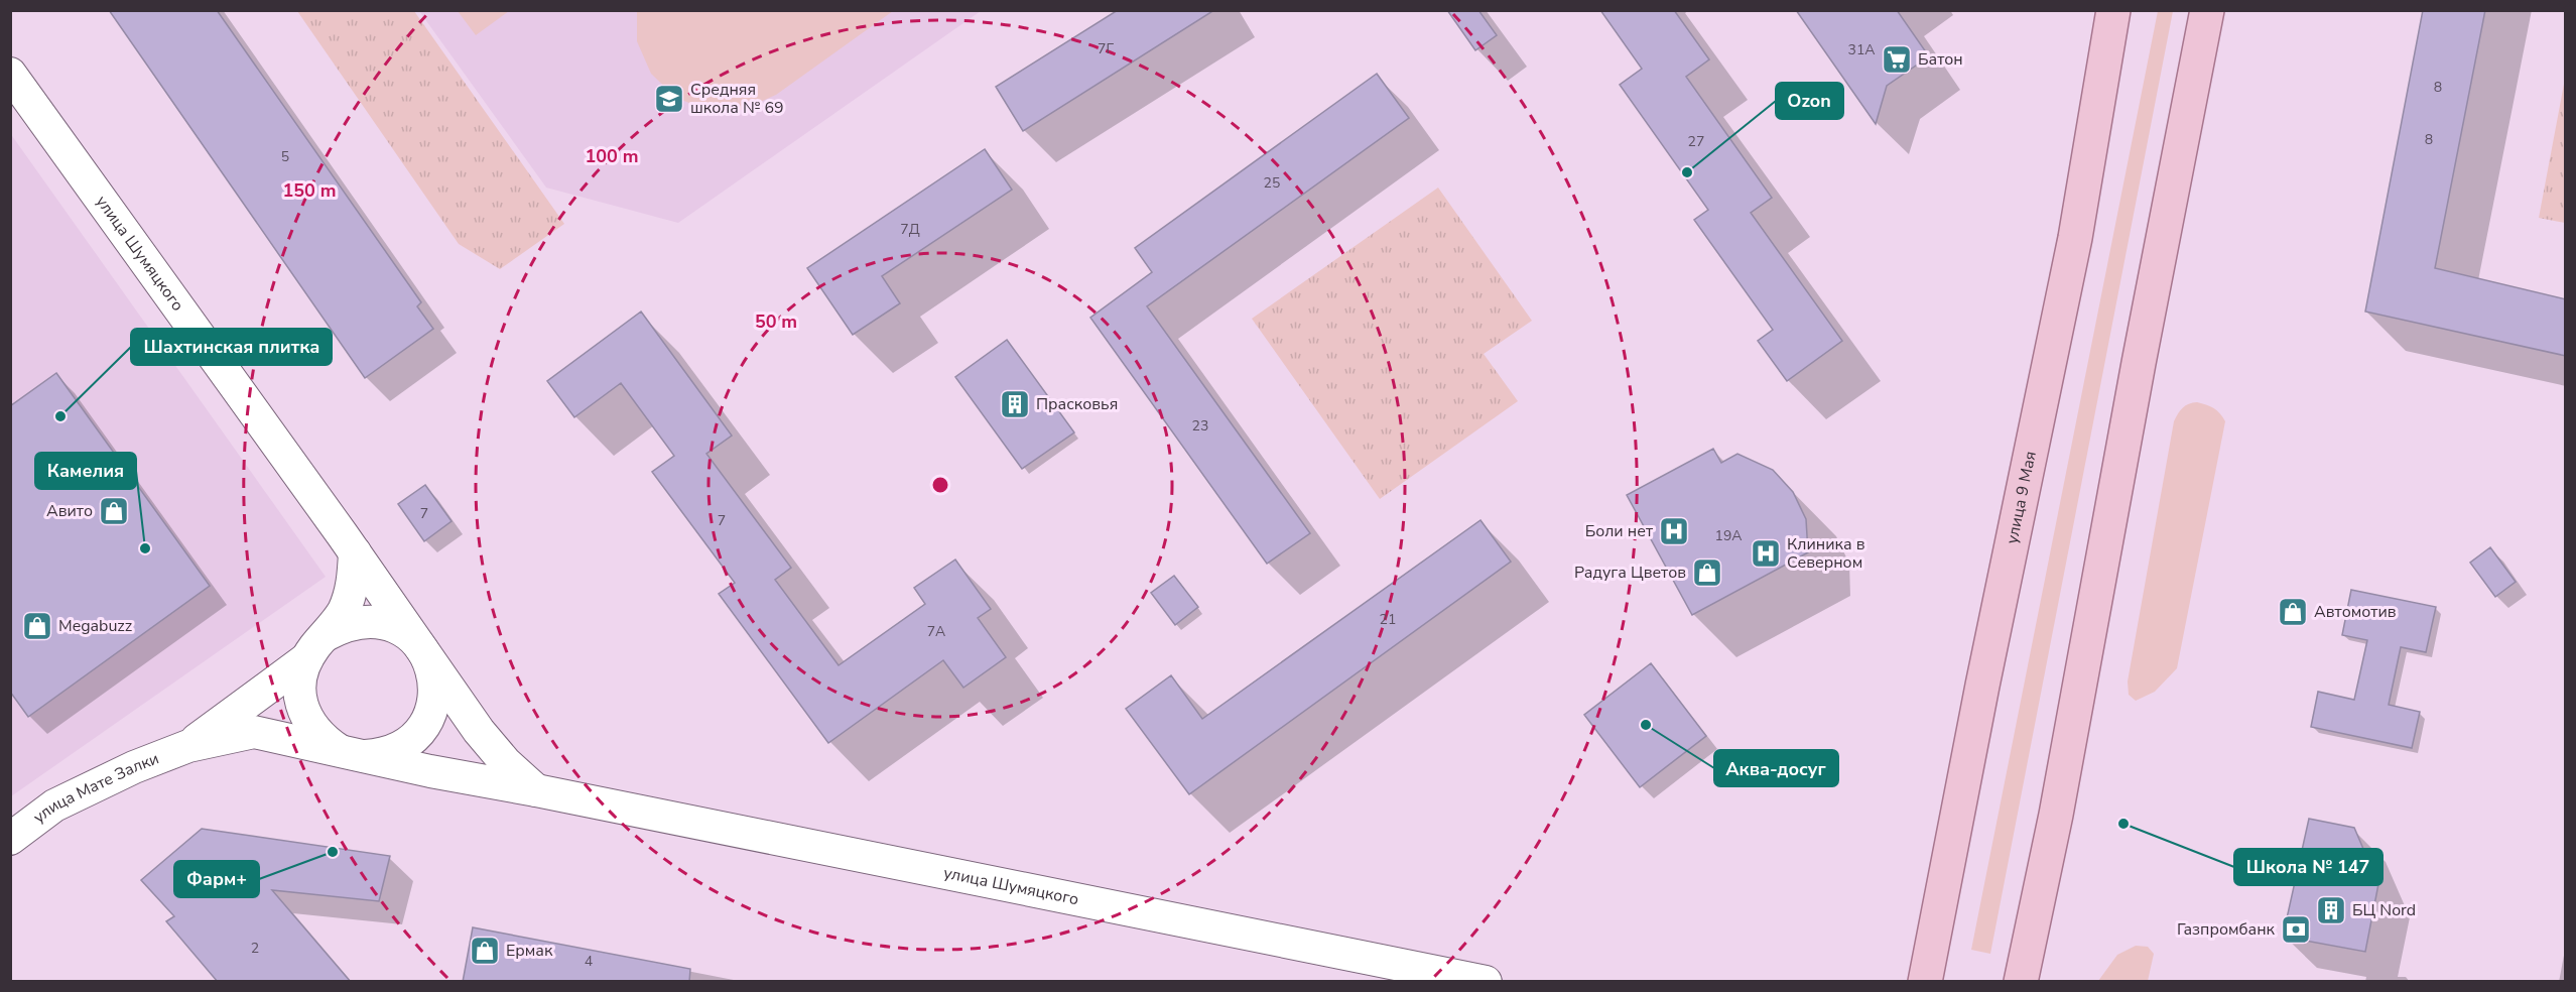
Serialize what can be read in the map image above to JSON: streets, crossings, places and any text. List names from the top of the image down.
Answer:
{
  "streets": {
    "main road": ["улица 9 Мая"],
    "street": ["улица Шумяцкого", "улица Мате Залки"]
  },
  "crossings": [
    ["улица Шумяцкого", "улица Мате Залки"]
  ],
  "places": {
    "supermarket": ["Батон"],
    "school or university": ["Средняя школа № 69"],
    "other": [
      "Ozon",
      "Шахтинская плитка",
      "Камелия",
      "Аква-досуг",
      "Школа № 147",
      "Фарм+"
    ],
    "building": ["Прасковья", "БЦ Nord"],
    "shop": [
      "Авито",
      "Радуга Цветов",
      "Автомотив",
      "Megabuzz",
      "Ермак"
    ],
    "hospital": ["Боли нет", "Клиника в Северном"],
    "bank": ["Газпромбанк"]
  },
  "house_numbers": [
    "7Г",
    "31А",
    "8",
    "8",
    "27",
    "5",
    "25",
    "7Д",
    "23",
    "7",
    "7",
    "19А",
    "21",
    "7А",
    "2",
    "4"
  ],
  "rings": ["100 m", "150 m", "50 m"]
}
